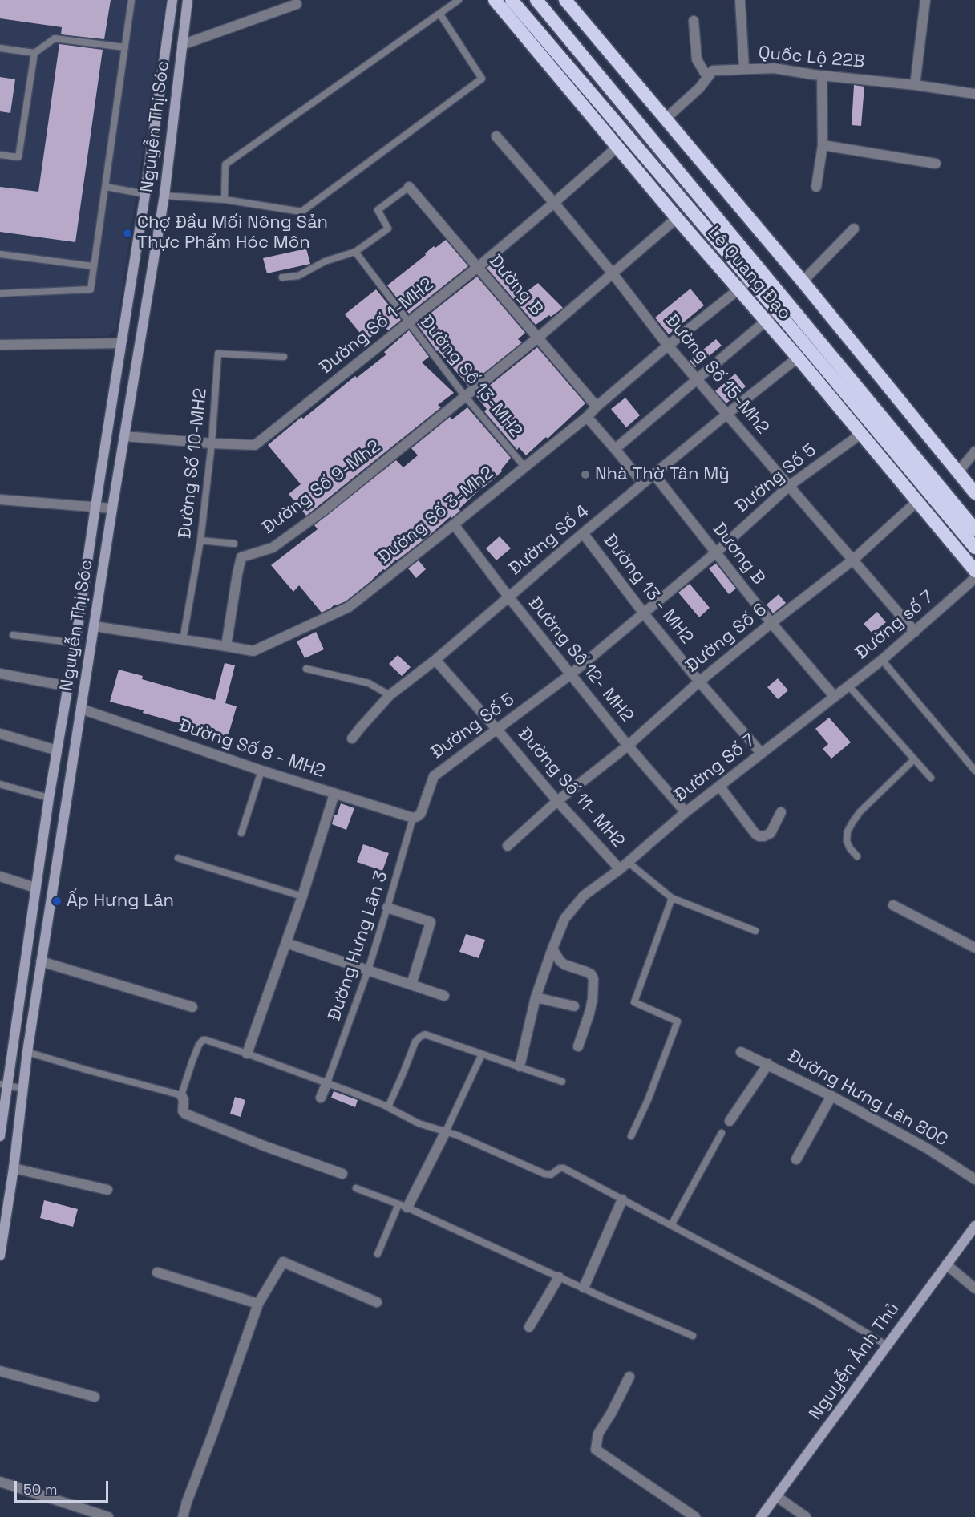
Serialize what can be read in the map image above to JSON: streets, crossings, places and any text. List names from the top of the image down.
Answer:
{
  "streets": {
    "highway": ["Lê Quang Đạo"],
    "main road": ["Nguyễn Thị Sóc", "Nguyễn Ảnh Thủ"],
    "street": [
      "Quốc Lộ 22B",
      "Dường B",
      "Đường Số 1-MH2",
      "Đường Số 15-Mh2",
      "Đường Số 5",
      "Đường Số 9-Mh2",
      "Đường Số 3-Mh2",
      "Đường Số 4",
      "Dương B",
      "Đường 13 - MH2",
      "Đường số 7",
      "Đường Số 6",
      "Đường Số 12- MH2",
      "Đường Số 8 - MH2",
      "Đường Số 7",
      "Đường Số 11- MH2",
      "Đường Hưng Lân 80C"
    ],
    "lane": ["Đường Số 13-MH2", "Đường Số 10-MH2", "Đường Hưng Lân 3"]
  },
  "crossings": [
    ["Nguyễn Thị Sóc", "Đường Số 1-MH2"],
    ["Nguyễn Thị Sóc", "Đường Số 3-Mh2"],
    ["Nguyễn Thị Sóc", "Đường Số 8 - MH2"],
    ["Lê Quang Đạo", "Đường Số 1-MH2"],
    ["Lê Quang Đạo", "Đường Số 5"],
    ["Lê Quang Đạo", "Đường Số 3-Mh2"],
    ["Lê Quang Đạo", "Đường Số 4"],
    ["Lê Quang Đạo", "Đường Số 6"],
    ["Dường B", "Đường Số 1-MH2"],
    ["Dường B", "Đường Số 3-Mh2"],
    ["Đường Số 1-MH2", "Đường Số 15-Mh2"],
    ["Đường Số 1-MH2", "Đường Số 13-MH2"],
    ["Đường Số 1-MH2", "Đường Số 10-MH2"],
    ["Đường Số 15-Mh2", "Đường Số 5"],
    ["Đường Số 15-Mh2", "Đường Số 3-Mh2"],
    ["Đường Số 15-Mh2", "Đường Số 4"],
    ["Đường Số 15-Mh2", "Đường số 7"],
    ["Đường Số 15-Mh2", "Đường Số 6"],
    ["Đường Số 13-MH2", "Đường Số 9-Mh2"],
    ["Đường Số 13-MH2", "Đường Số 3-Mh2"],
    ["Đường Số 10-MH2", "Đường Số 3-Mh2"],
    ["Đường Số 5", "Dương B"],
    ["Đường Số 5", "Đường 13 - MH2"],
    ["Đường Số 5", "Đường Số 12- MH2"],
    ["Đường Số 5", "Đường Số 8 - MH2"],
    ["Đường Số 5", "Đường Số 11- MH2"],
    ["Đường Số 5", "Đường Hưng Lân 3"],
    ["Đường Số 9-Mh2", "Đường Số 3-Mh2"],
    ["Đường Số 3-Mh2", "Đường Số 12- MH2"],
    ["Đường Số 4", "Dương B"],
    ["Đường Số 4", "Đường 13 - MH2"],
    ["Đường Số 4", "Đường Số 12- MH2"],
    ["Đường Số 4", "Đường Số 11- MH2"],
    ["Dương B", "Đường số 7"],
    ["Dương B", "Đường Số 6"],
    ["Dương B", "Đường Số 7"],
    ["Đường 13 - MH2", "Đường Số 6"],
    ["Đường 13 - MH2", "Đường Số 7"],
    ["Đường số 7", "Đường Số 7"],
    ["Đường Số 6", "Đường Số 12- MH2"],
    ["Đường Số 6", "Đường Số 11- MH2"],
    ["Đường Số 12- MH2", "Đường Số 7"],
    ["Đường Số 8 - MH2", "Đường Hưng Lân 3"],
    ["Đường Số 7", "Đường Số 11- MH2"]
  ],
  "places": ["Chợ Đầu Mối Nông Sản Thực Phẩm Hóc Môn", "Nhà Thờ Tân Mỹ", "Ấp Hưng Lân"],
  "scale_bar": "50 m"
}
